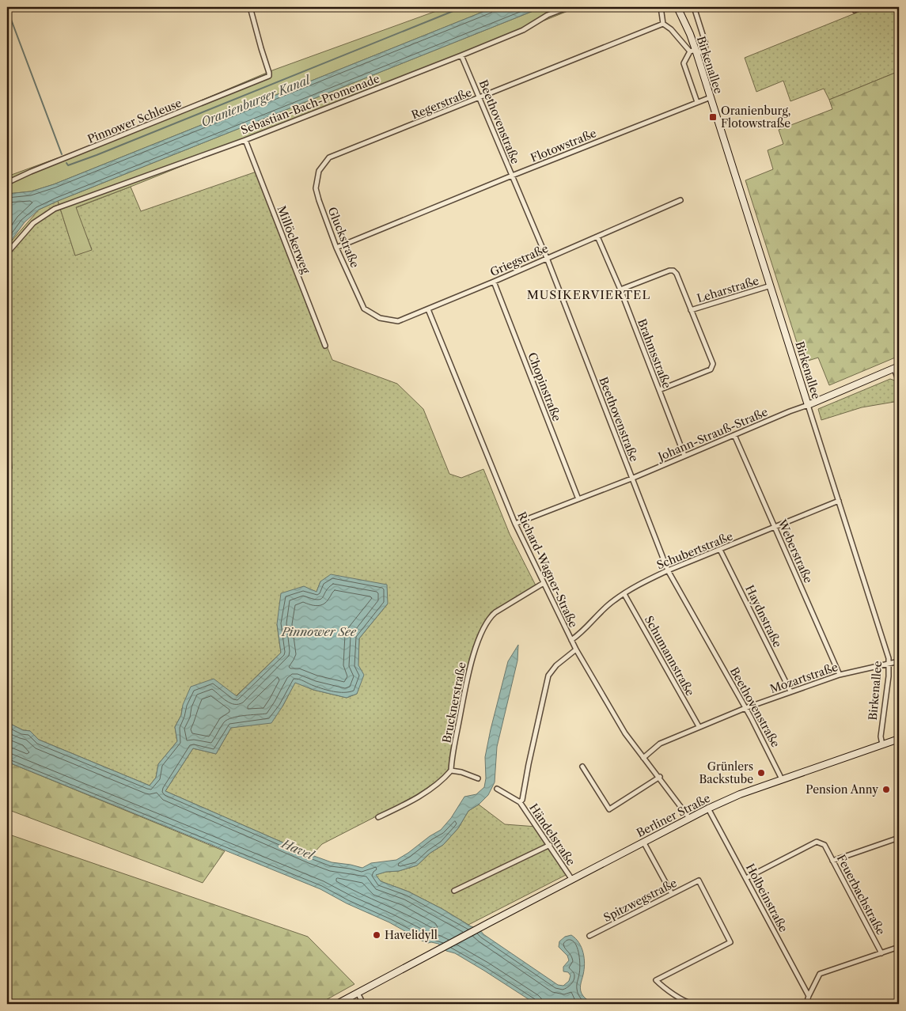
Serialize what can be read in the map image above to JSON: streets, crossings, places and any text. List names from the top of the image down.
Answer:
{
  "streets": {
    "main road": ["Birkenallee", "Berliner Straße"],
    "street": [
      "Regerstraße",
      "Sebastian-Bach-Promenade",
      "Pinnower Schleuse",
      "Beethovenstraße",
      "Flotowstraße",
      "Gluckstraße",
      "Millöckerweg",
      "Griegstraße",
      "Leharstraße",
      "Brahmsstraße",
      "Chopinstraße",
      "Johann-Strauß-Straße",
      "Schubertstraße",
      "Weberstraße",
      "Richard-Wagner-Straße",
      "Haydnstraße",
      "Schumannstraße",
      "Mozartstraße",
      "Brucknerstraße",
      "Händelstraße",
      "Feuerbachstraße",
      "Holbeinstraße",
      "Spitzwegstraße"
    ]
  },
  "crossings": [
    ["Birkenallee", "Flotowstraße"],
    ["Birkenallee", "Leharstraße"],
    ["Birkenallee", "Johann-Strauß-Straße"],
    ["Birkenallee", "Schubertstraße"],
    ["Birkenallee", "Mozartstraße"],
    ["Birkenallee", "Berliner Straße"],
    ["Regerstraße", "Beethovenstraße"],
    ["Regerstraße", "Gluckstraße"],
    ["Sebastian-Bach-Promenade", "Beethovenstraße"],
    ["Sebastian-Bach-Promenade", "Millöckerweg"],
    ["Beethovenstraße", "Flotowstraße"],
    ["Beethovenstraße", "Griegstraße"],
    ["Beethovenstraße", "Johann-Strauß-Straße"],
    ["Beethovenstraße", "Schubertstraße"],
    ["Beethovenstraße", "Mozartstraße"],
    ["Beethovenstraße", "Berliner Straße"],
    ["Flotowstraße", "Gluckstraße"],
    ["Gluckstraße", "Griegstraße"],
    ["Griegstraße", "Brahmsstraße"],
    ["Griegstraße", "Chopinstraße"],
    ["Griegstraße", "Richard-Wagner-Straße"],
    ["Brahmsstraße", "Johann-Strauß-Straße"],
    ["Chopinstraße", "Johann-Strauß-Straße"],
    ["Johann-Strauß-Straße", "Weberstraße"],
    ["Johann-Strauß-Straße", "Richard-Wagner-Straße"],
    ["Schubertstraße", "Weberstraße"],
    ["Schubertstraße", "Richard-Wagner-Straße"],
    ["Schubertstraße", "Haydnstraße"],
    ["Schubertstraße", "Schumannstraße"],
    ["Weberstraße", "Mozartstraße"],
    ["Richard-Wagner-Straße", "Mozartstraße"],
    ["Richard-Wagner-Straße", "Brucknerstraße"],
    ["Richard-Wagner-Straße", "Berliner Straße"],
    ["Haydnstraße", "Mozartstraße"],
    ["Schumannstraße", "Mozartstraße"],
    ["Berliner Straße", "Händelstraße"],
    ["Berliner Straße", "Holbeinstraße"],
    ["Feuerbachstraße", "Holbeinstraße"]
  ],
  "districts": ["MUSIKERVIERTEL"],
  "water": ["Oranienburger Kanal", "Pinnower See", "Havel"],
  "places": {
    "transit": ["Oranienburg, Flotowstraße"],
    "other": ["Grünlers Backstube", "Pension Anny", "Havelidyll"]
  }
}
